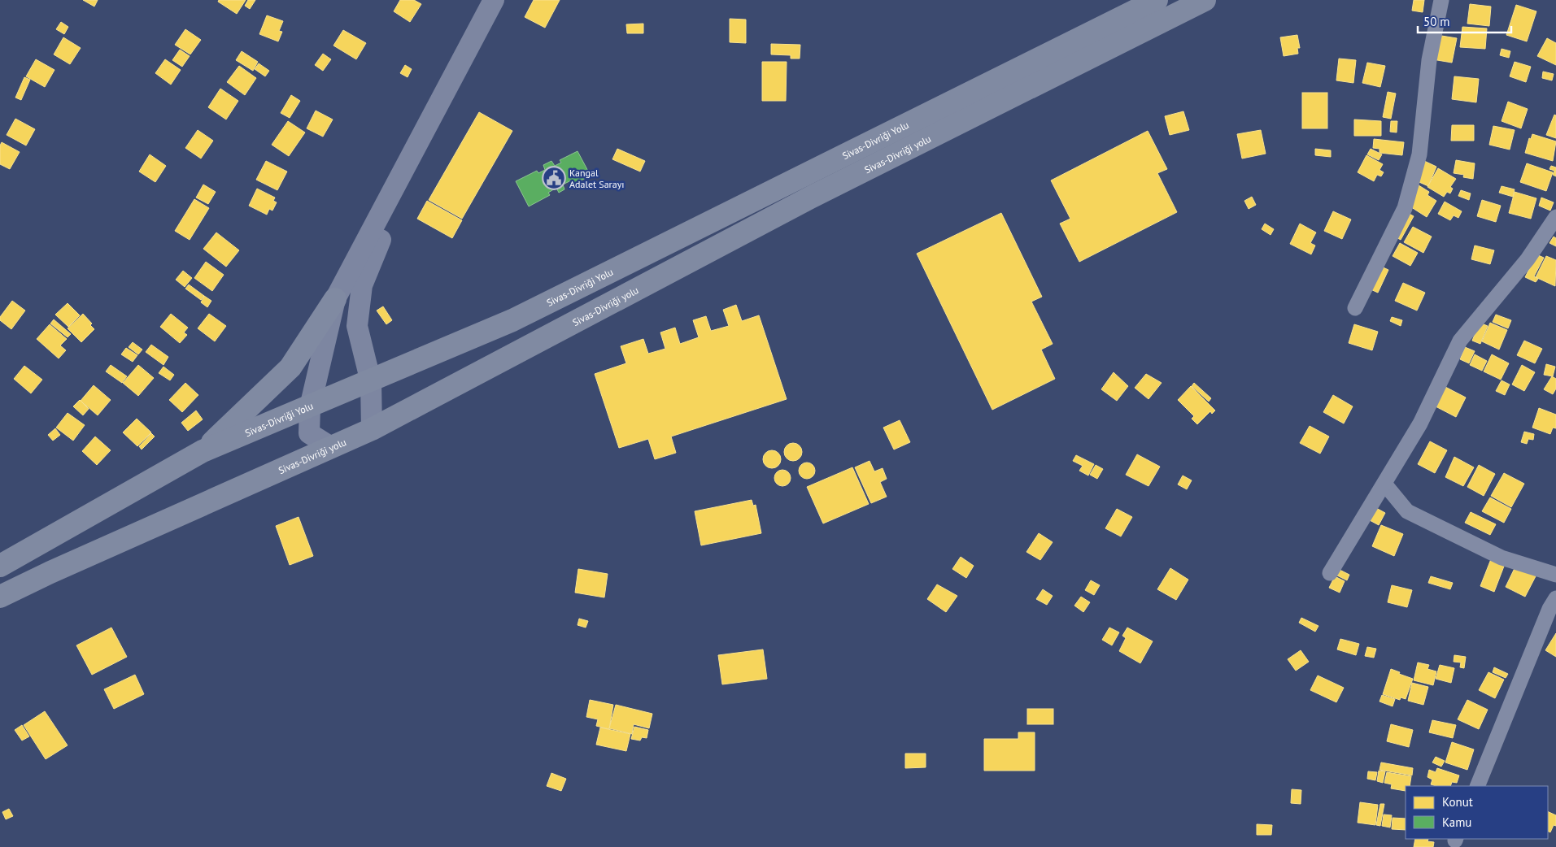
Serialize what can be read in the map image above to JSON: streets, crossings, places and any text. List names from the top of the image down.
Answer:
{
  "streets": {
    "main road": ["Sivas-Divriği Yolu", "Sivas-Divriği yolu"]
  },
  "places": {
    "public building": ["Kangal Adalet Sarayı"]
  },
  "legend": ["Konut", "Kamu"],
  "scale_bar": "50 m"
}
